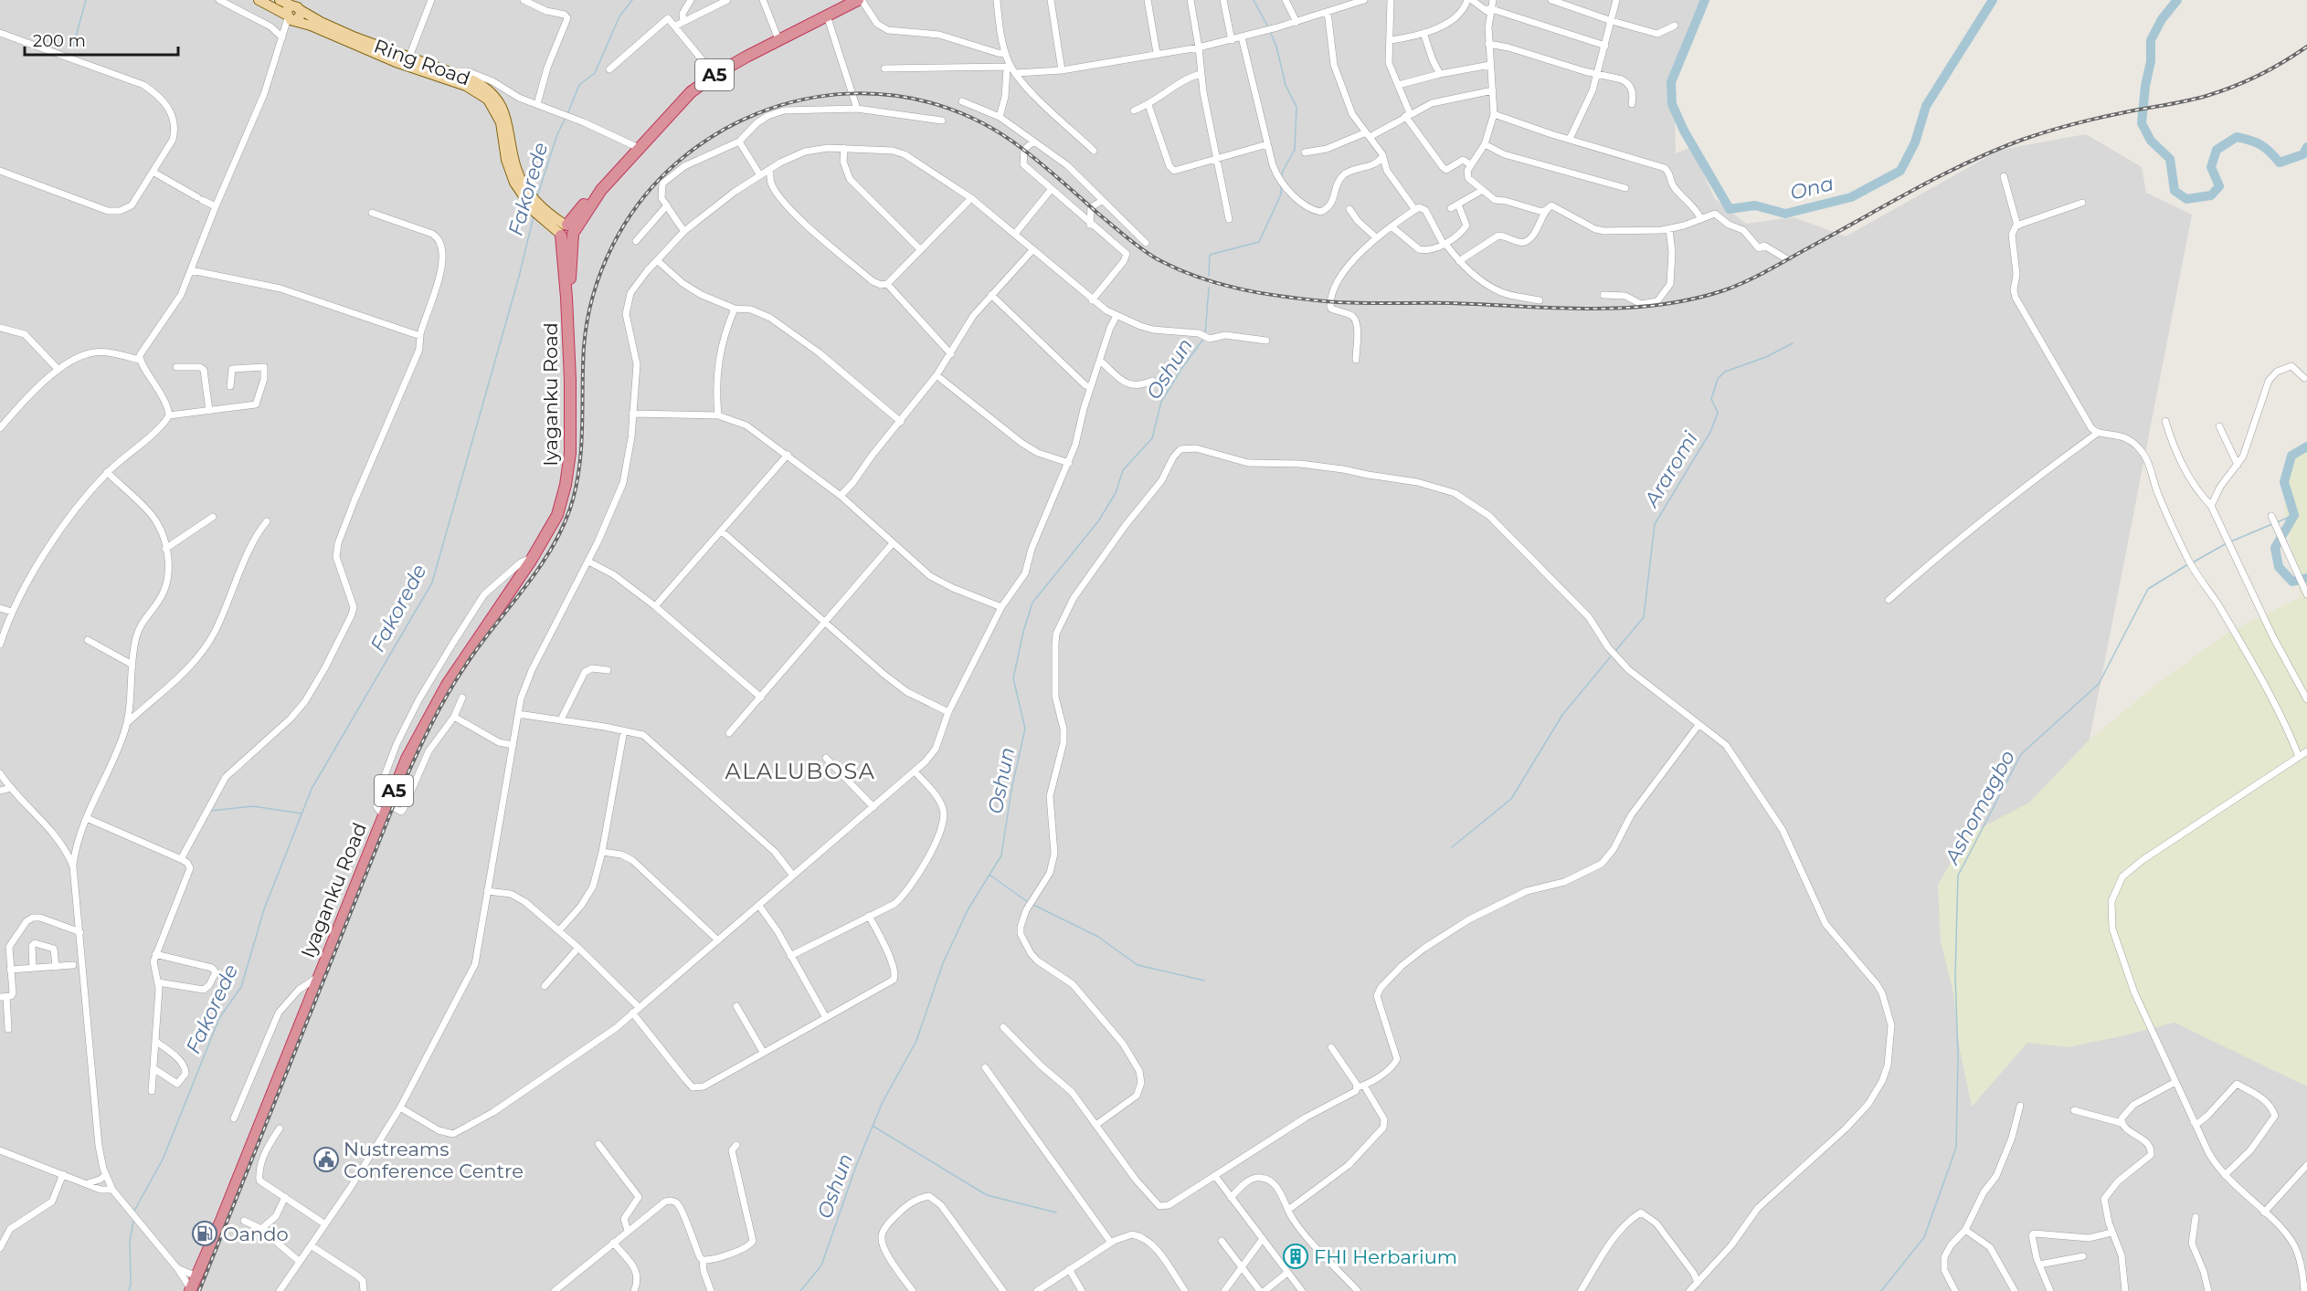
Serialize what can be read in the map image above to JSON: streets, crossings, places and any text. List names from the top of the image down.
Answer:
{
  "streets": {
    "highway": ["A5", "Iyaganku Road"],
    "main road": ["Ring Road"]
  },
  "crossings": [
    ["Ring Road", "A5"],
    ["Ring Road", "Iyaganku Road"],
    ["A5", "Iyaganku Road"]
  ],
  "districts": ["ALALUBOSA"],
  "water": [
    "Ona",
    "Fakorede",
    "Oshun",
    "Araromi",
    "Ashomagbo"
  ],
  "places": {
    "public building": ["Nustreams Conference Centre"],
    "fuel station": ["Oando"],
    "building": ["FHI Herbarium"]
  },
  "scale_bar": "200 m"
}
